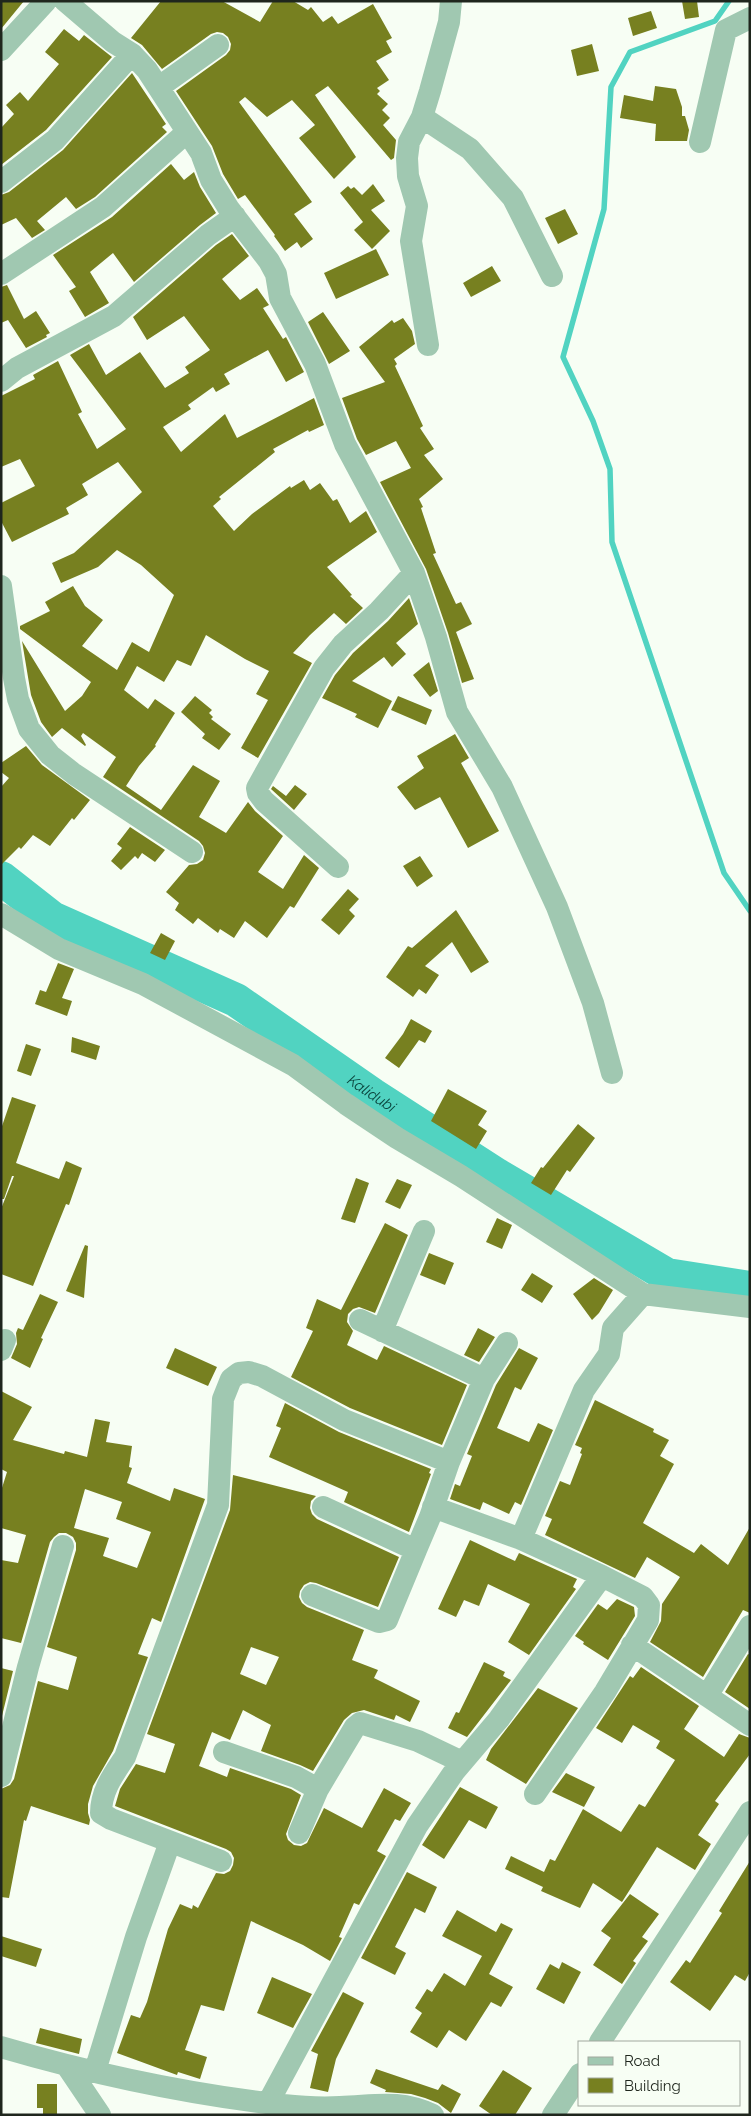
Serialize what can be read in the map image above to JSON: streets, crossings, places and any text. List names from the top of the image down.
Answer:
{
  "water": ["Kalidubi"],
  "legend": ["Road", "Building"]
}
